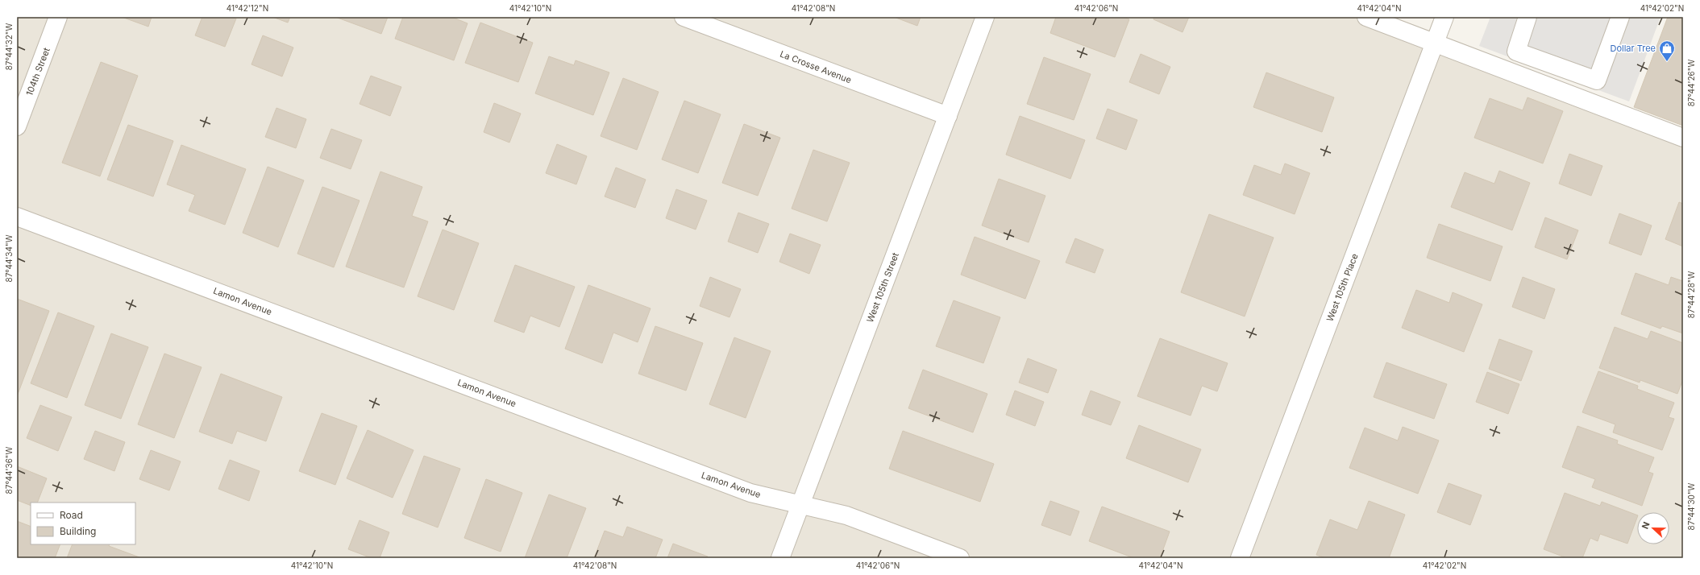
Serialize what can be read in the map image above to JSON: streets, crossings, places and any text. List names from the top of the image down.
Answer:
{
  "streets": {
    "street": [
      "La Crosse Avenue",
      "104th Street",
      "West 105th Street",
      "West 105th Place",
      "Lamon Avenue"
    ]
  },
  "crossings": [
    ["La Crosse Avenue", "West 105th Street"],
    ["West 105th Street", "Lamon Avenue"]
  ],
  "places": {
    "shop": ["Dollar Tree"]
  },
  "legend": ["Road", "Building"],
  "north": "left",
  "coordinates": [
    "41°42'12\"N",
    "41°42'10\"N",
    "41°42'08\"N",
    "41°42'06\"N",
    "41°42'04\"N",
    "41°42'02\"N",
    "87°44'32\"W",
    "87°44'26\"W",
    "87°44'34\"W",
    "87°44'28\"W",
    "87°44'36\"W",
    "87°44'30\"W"
  ]
}
